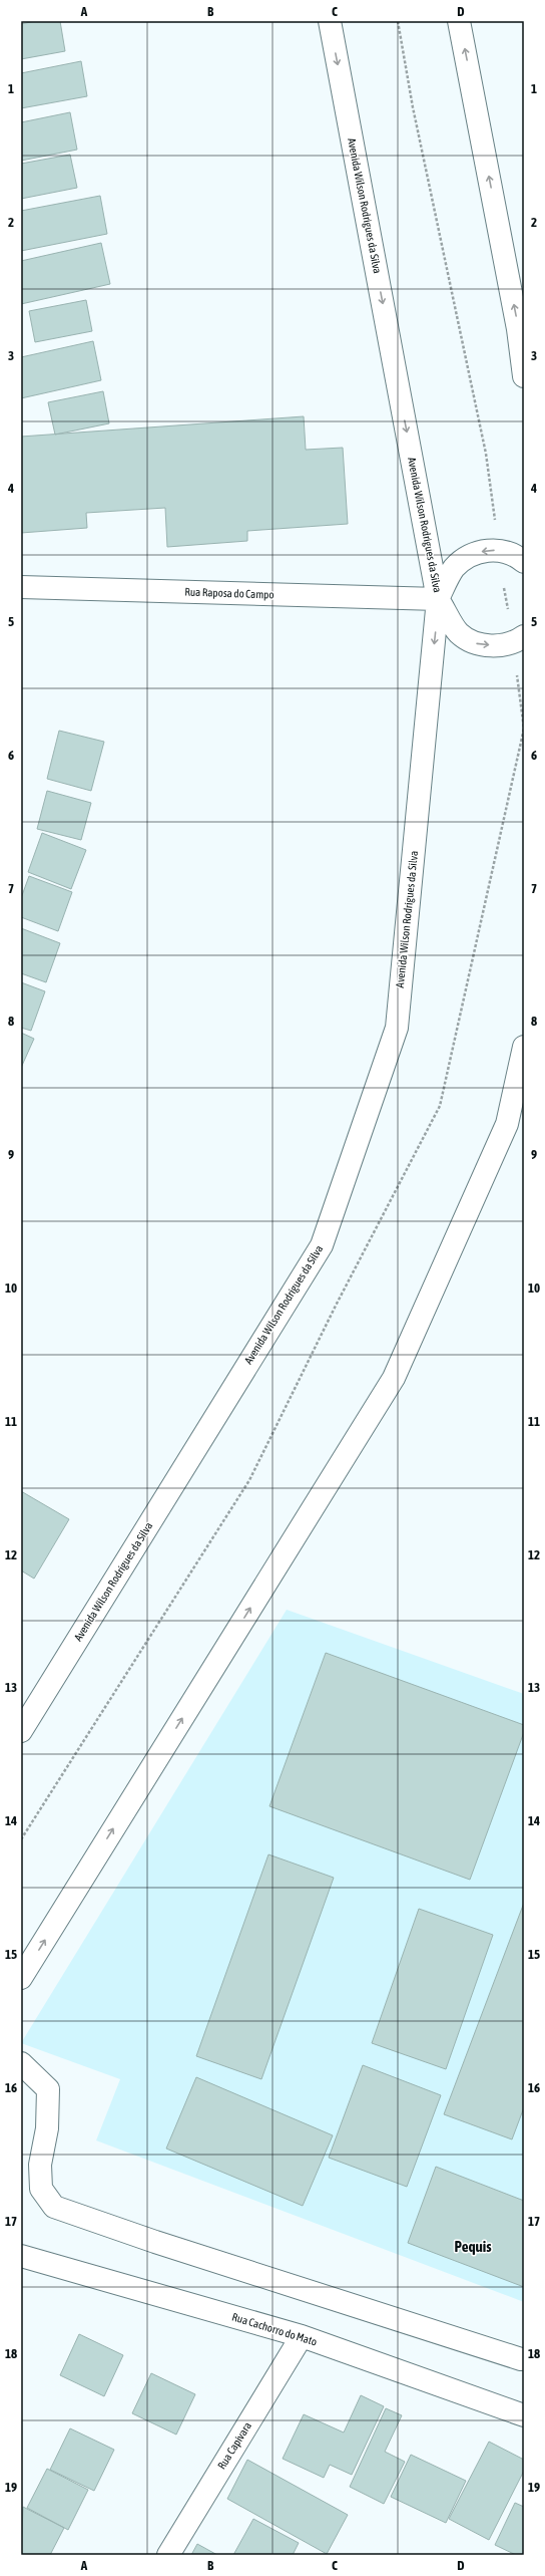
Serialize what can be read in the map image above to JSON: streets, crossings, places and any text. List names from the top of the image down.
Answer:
{
  "streets": {
    "street": [
      "Avenida Wilson Rodrigues da Silva",
      "Rua Raposa do Campo",
      "Rua Cachorro do Mato",
      "Rua Capivara"
    ]
  },
  "crossings": [
    ["Avenida Wilson Rodrigues da Silva", "Rua Raposa do Campo"],
    ["Rua Cachorro do Mato", "Rua Capivara"]
  ],
  "districts": ["Pequis"],
  "grid": {
    "columns": [
      "A",
      "B",
      "C",
      "D"
    ],
    "rows": [
      "1",
      "2",
      "3",
      "4",
      "5",
      "6",
      "7",
      "8",
      "9",
      "10",
      "11",
      "12",
      "13",
      "14",
      "15",
      "16",
      "17",
      "18",
      "19"
    ]
  }
}
